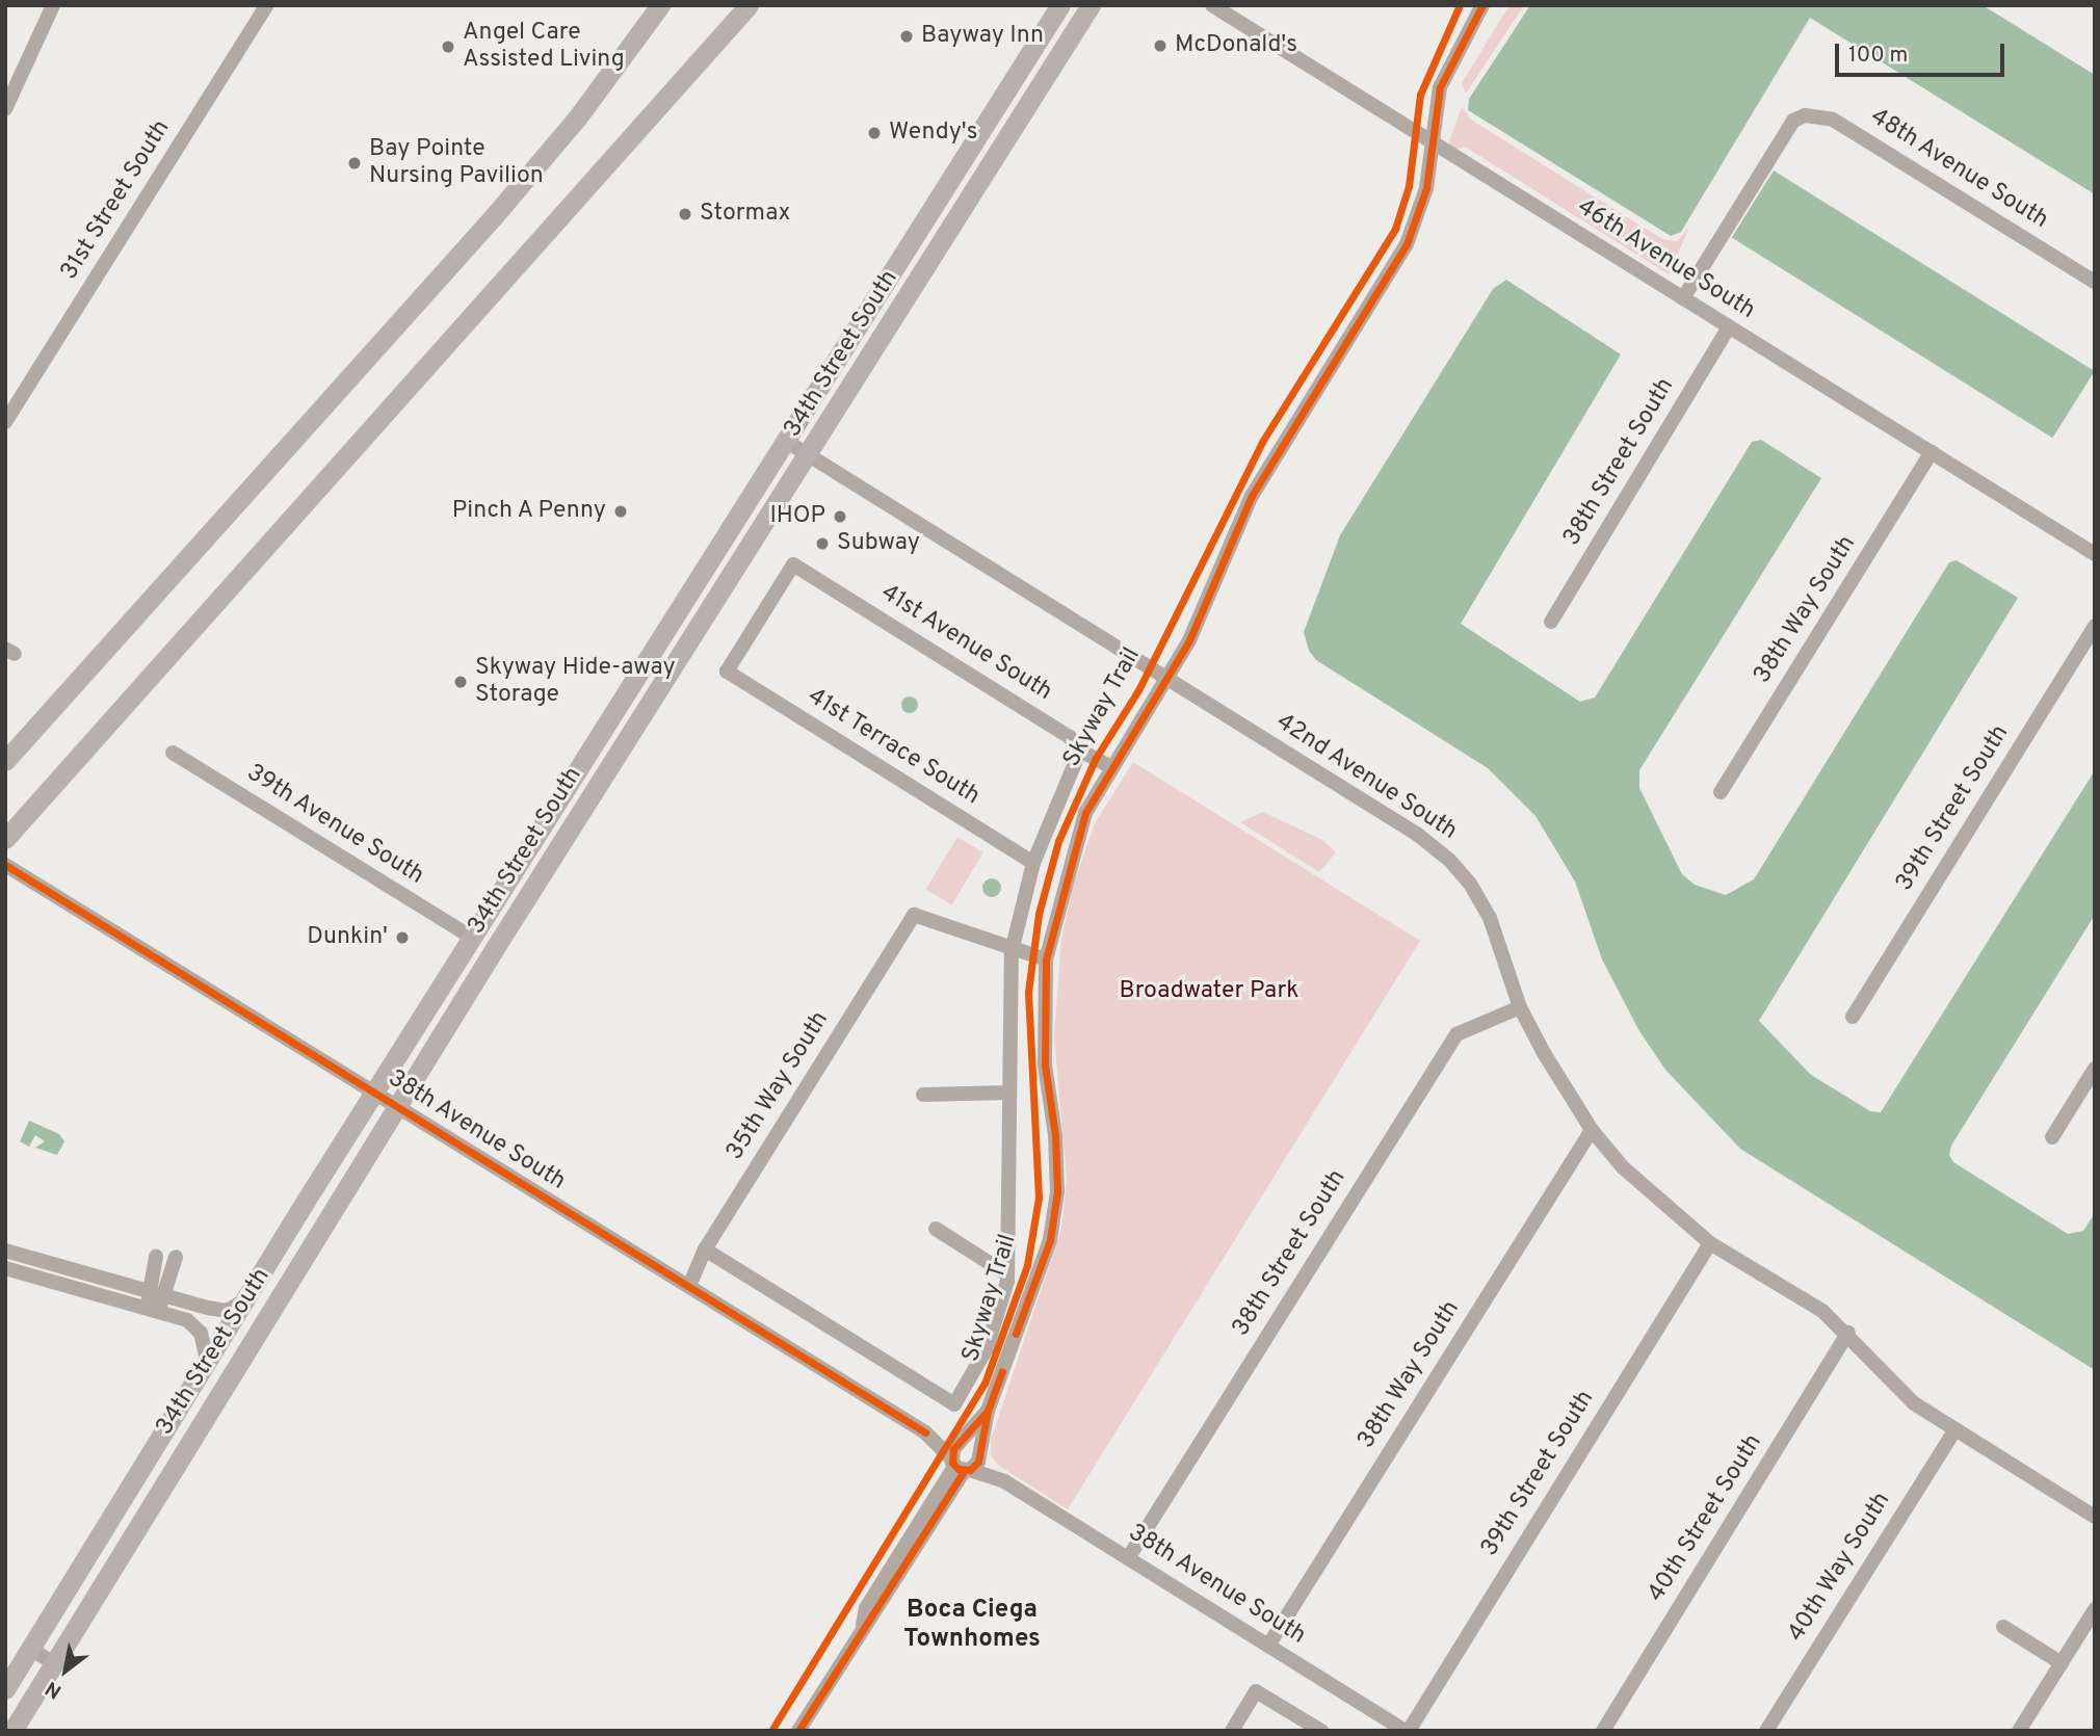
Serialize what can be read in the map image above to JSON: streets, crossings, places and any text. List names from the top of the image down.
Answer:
{
  "streets": {
    "highway": ["34th Street South"],
    "street": [
      "48th Avenue South",
      "31st Street South",
      "46th Avenue South",
      "38th Street South",
      "38th Way South",
      "41st Avenue South",
      "41st Terrace South",
      "42nd Avenue South",
      "39th Street South",
      "39th Avenue South",
      "35th Way South",
      "38th Avenue South",
      "40th Street South",
      "40th Way South"
    ],
    "cycle path": ["Skyway Trail"]
  },
  "crossings": [
    ["48th Avenue South", "46th Avenue South"],
    ["46th Avenue South", "38th Street South"],
    ["46th Avenue South", "38th Way South"],
    ["34th Street South", "42nd Avenue South"],
    ["34th Street South", "39th Avenue South"],
    ["34th Street South", "38th Avenue South"],
    ["38th Street South", "42nd Avenue South"],
    ["38th Street South", "38th Avenue South"],
    ["38th Way South", "42nd Avenue South"],
    ["38th Way South", "38th Avenue South"],
    ["41st Avenue South", "41st Terrace South"],
    ["42nd Avenue South", "39th Street South"],
    ["42nd Avenue South", "40th Street South"],
    ["42nd Avenue South", "40th Way South"],
    ["39th Street South", "38th Avenue South"],
    ["35th Way South", "38th Avenue South"]
  ],
  "districts": ["Boca Ciega Townhomes"],
  "parks": ["Broadwater Park"],
  "places": [
    "Bayway Inn",
    "McDonald's",
    "Angel Care Assisted Living",
    "Wendy's",
    "Bay Pointe Nursing Pavilion",
    "Stormax",
    "Pinch A Penny",
    "IHOP",
    "Subway",
    "Skyway Hide-away Storage",
    "Dunkin'"
  ],
  "scale_bar": "100 m",
  "north": "bottom left"
}
